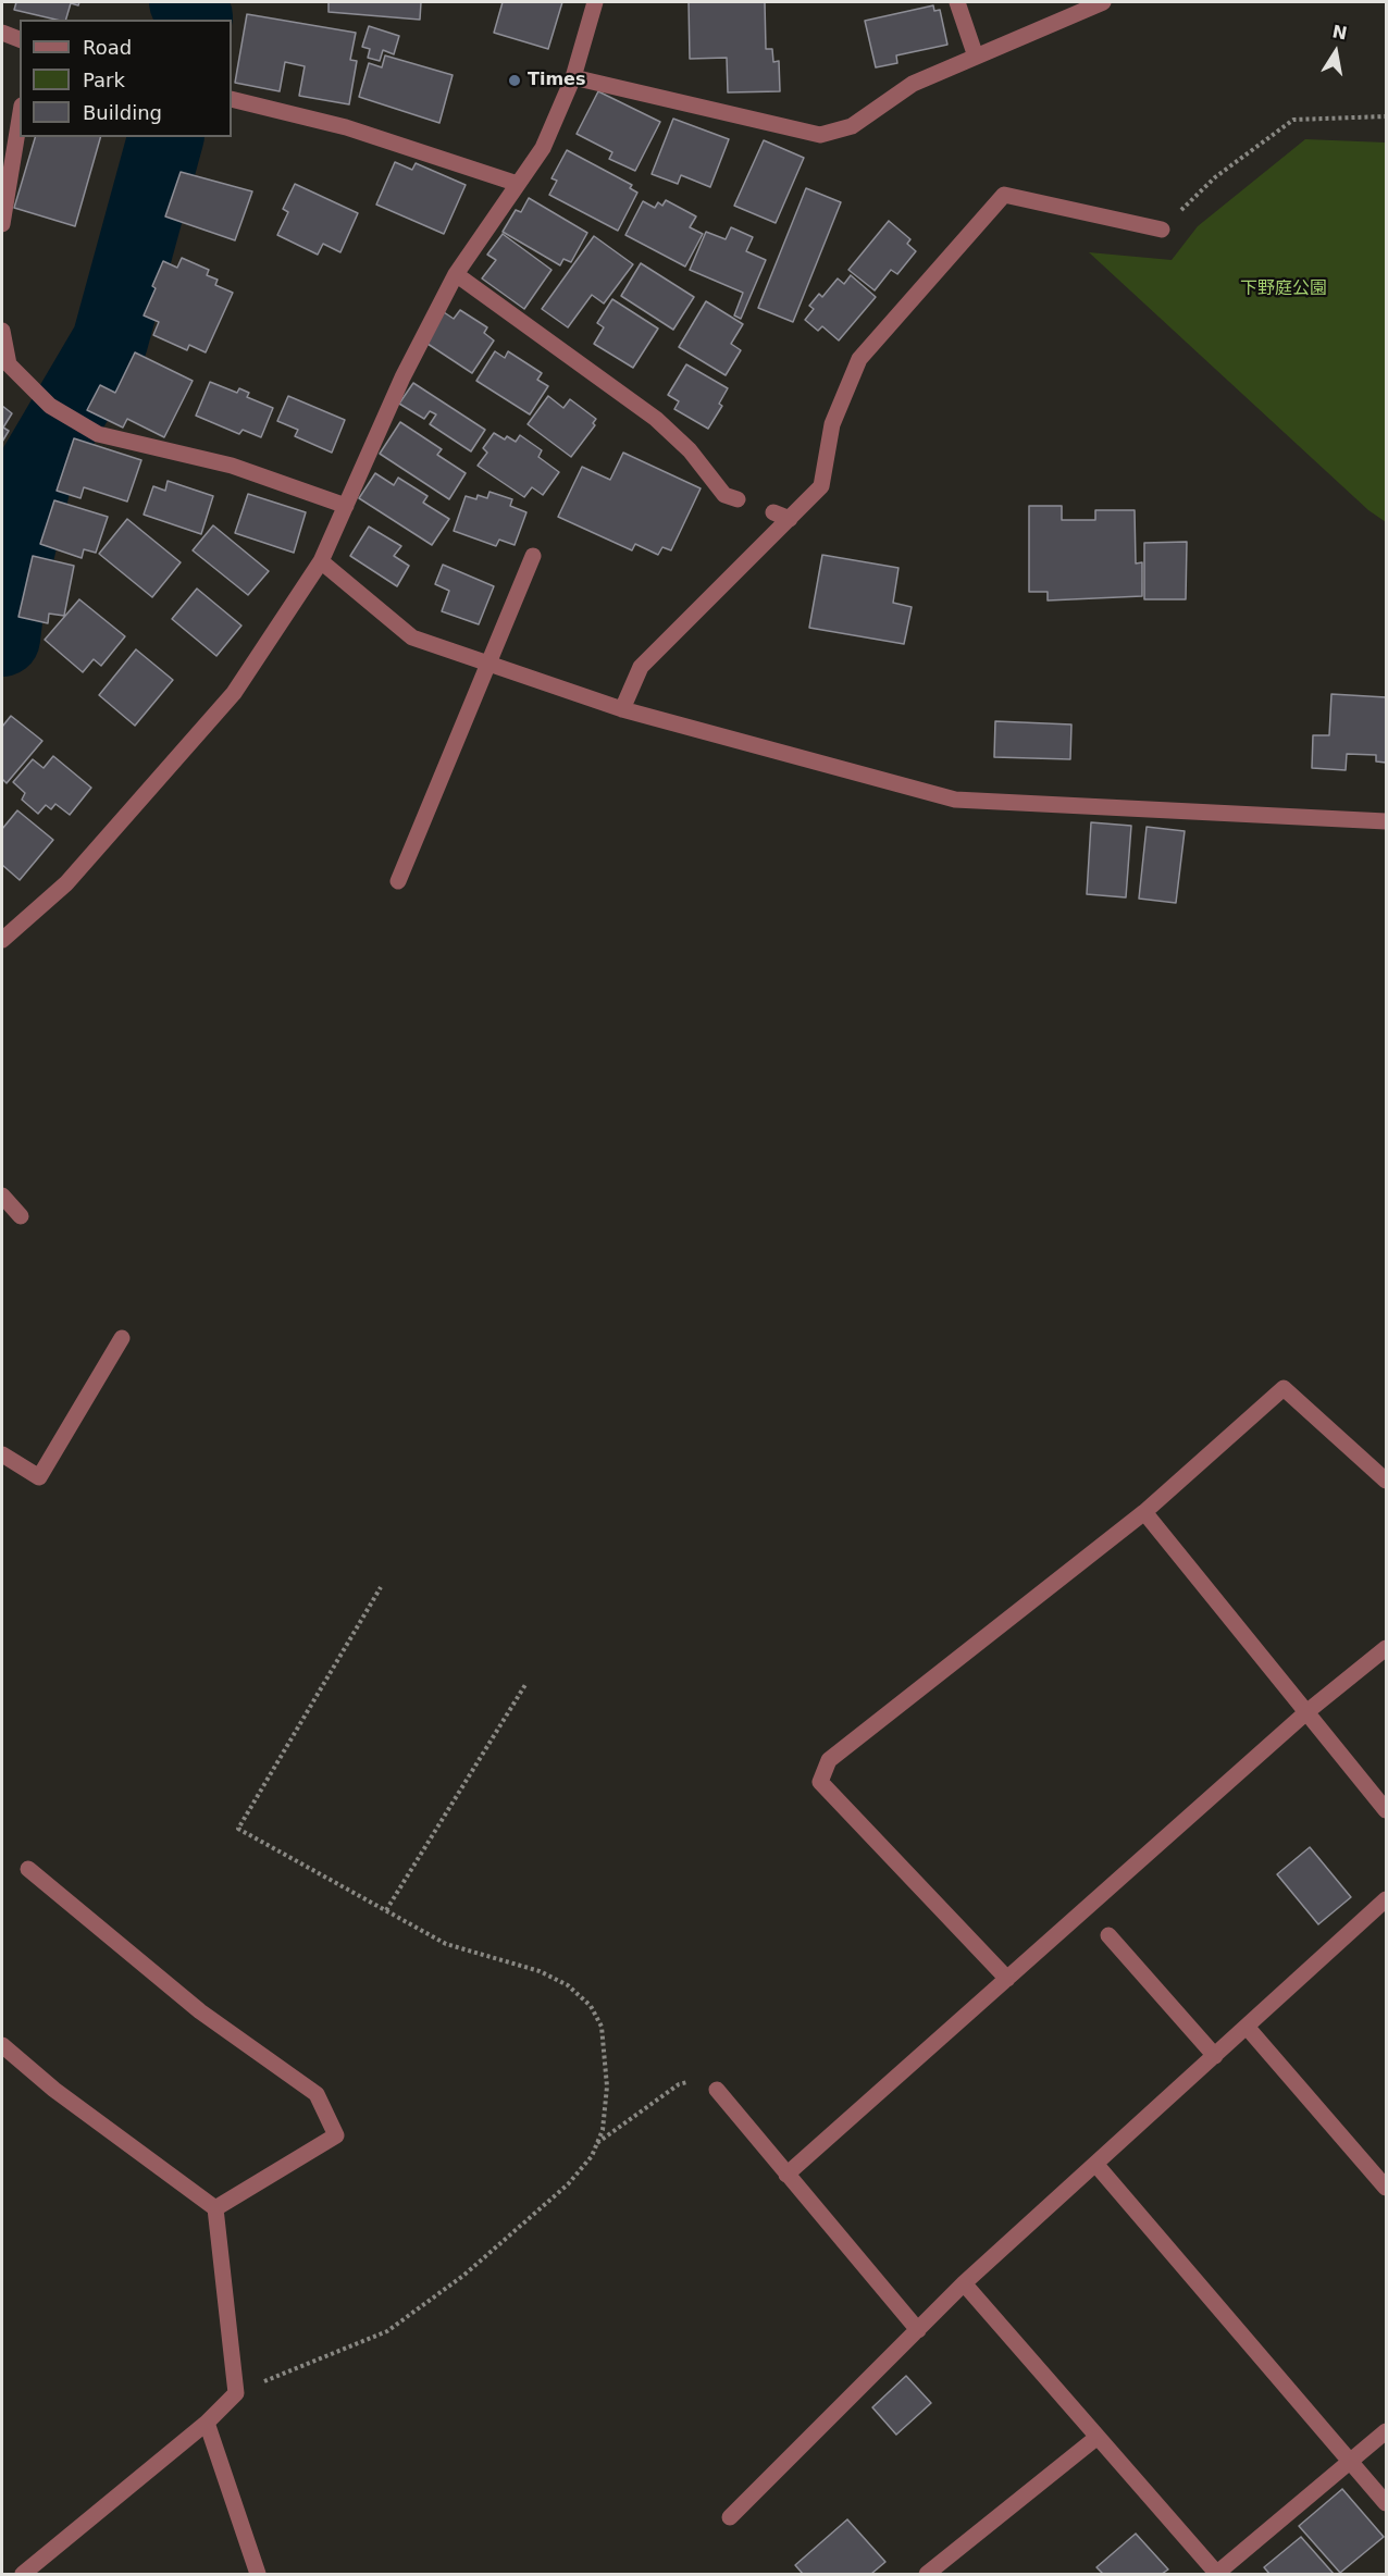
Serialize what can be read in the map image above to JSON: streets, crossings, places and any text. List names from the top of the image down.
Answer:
{
  "parks": ["下野庭公園"],
  "places": ["Times"],
  "legend": ["Road", "Park", "Building"],
  "north": "top"
}
